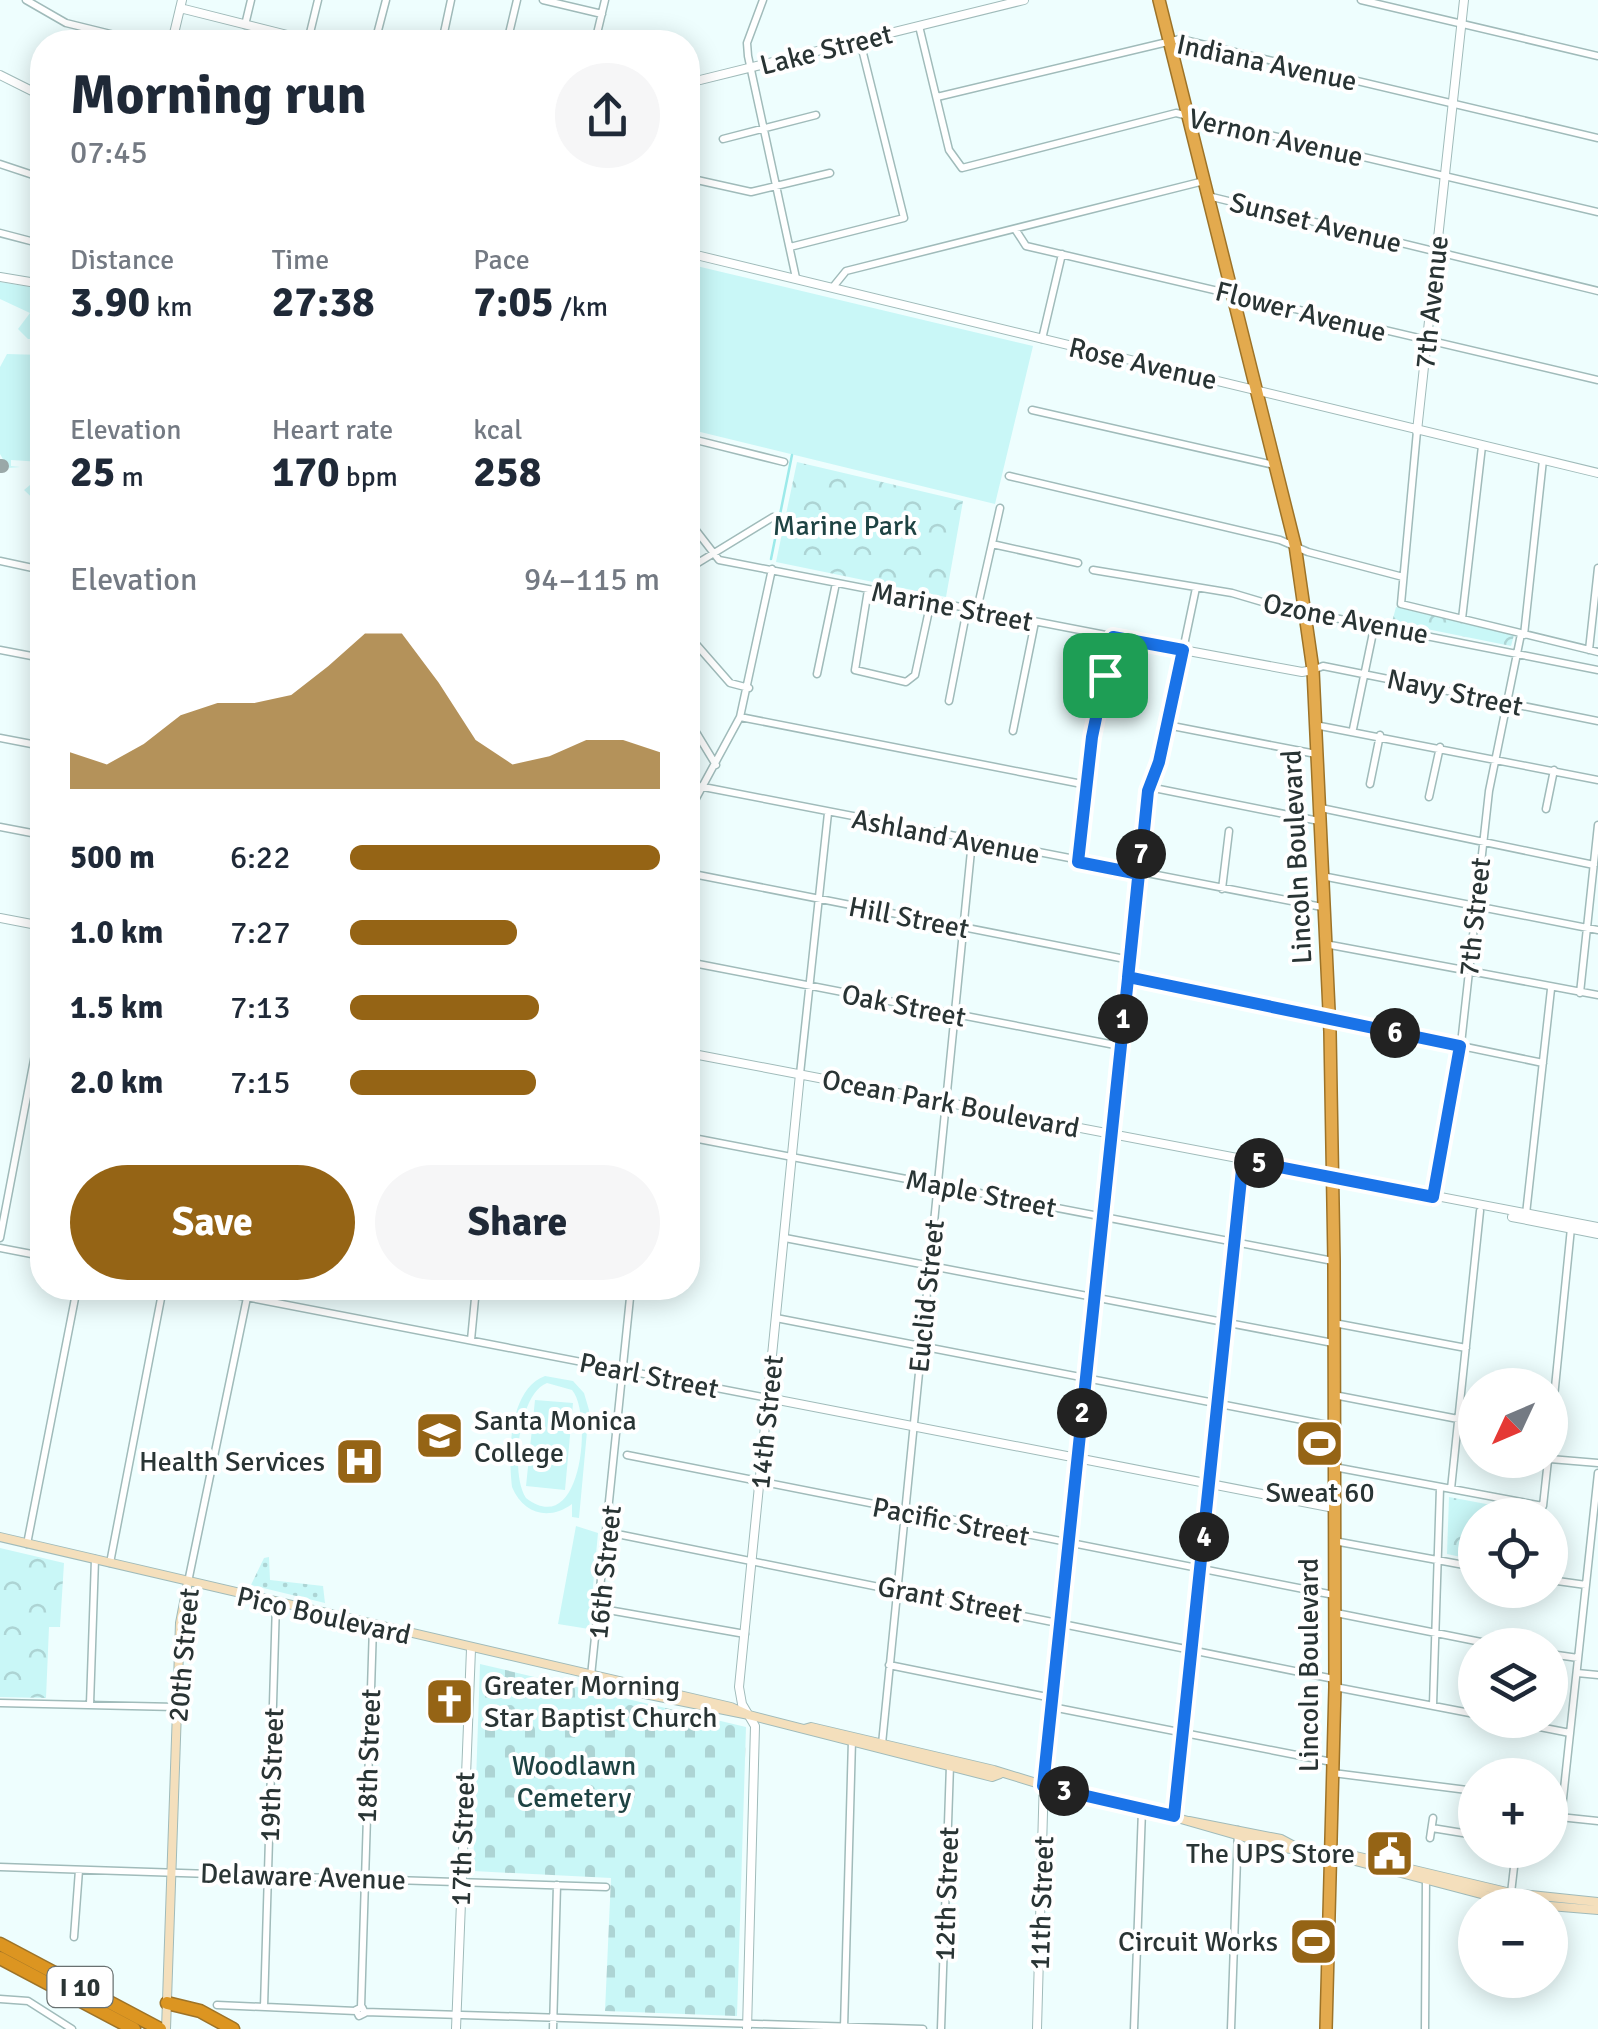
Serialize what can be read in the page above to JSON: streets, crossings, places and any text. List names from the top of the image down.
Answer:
{
  "streets": {
    "highway": ["Lincoln Boulevard", "I 10"],
    "main road": ["Pico Boulevard", "20th Street"],
    "street": [
      "Lake Street",
      "Indiana Avenue",
      "Vernon Avenue",
      "Sunset Avenue",
      "7th Avenue",
      "Flower Avenue",
      "Rose Avenue",
      "Marine Street",
      "Ozone Avenue",
      "Navy Street",
      "Ashland Avenue",
      "Hill Street",
      "7th Street",
      "Oak Street",
      "Ocean Park Boulevard",
      "Maple Street",
      "Euclid Street",
      "Pearl Street",
      "14th Street",
      "Pacific Street",
      "16th Street",
      "Grant Street",
      "18th Street",
      "19th Street",
      "17th Street",
      "Delaware Avenue",
      "12th Street",
      "11th Street"
    ]
  },
  "crossings": [
    ["Indiana Avenue", "Vernon Avenue"],
    ["Indiana Avenue", "7th Avenue"],
    ["Indiana Avenue", "Lincoln Boulevard"],
    ["Vernon Avenue", "7th Avenue"],
    ["Vernon Avenue", "Lincoln Boulevard"],
    ["Sunset Avenue", "7th Avenue"],
    ["Sunset Avenue", "Flower Avenue"],
    ["Sunset Avenue", "Rose Avenue"],
    ["Sunset Avenue", "Lincoln Boulevard"],
    ["7th Avenue", "Flower Avenue"],
    ["7th Avenue", "Rose Avenue"],
    ["Flower Avenue", "Lincoln Boulevard"],
    ["Rose Avenue", "Lincoln Boulevard"],
    ["Rose Avenue", "7th Street"],
    ["Marine Street", "Navy Street"],
    ["Marine Street", "Lincoln Boulevard"],
    ["Marine Street", "11th Street"],
    ["Ozone Avenue", "Lincoln Boulevard"],
    ["Ozone Avenue", "7th Street"],
    ["Ozone Avenue", "11th Street"],
    ["Navy Street", "Lincoln Boulevard"],
    ["Navy Street", "7th Street"],
    ["Ashland Avenue", "Lincoln Boulevard"],
    ["Ashland Avenue", "Euclid Street"],
    ["Ashland Avenue", "14th Street"],
    ["Ashland Avenue", "11th Street"],
    ["Lincoln Boulevard", "Ocean Park Boulevard"],
    ["Lincoln Boulevard", "Maple Street"],
    ["Lincoln Boulevard", "Pearl Street"],
    ["Lincoln Boulevard", "Pacific Street"],
    ["Lincoln Boulevard", "Grant Street"],
    ["Lincoln Boulevard", "Pico Boulevard"],
    ["Hill Street", "Euclid Street"],
    ["Hill Street", "14th Street"],
    ["Hill Street", "11th Street"],
    ["7th Street", "Ocean Park Boulevard"],
    ["Oak Street", "Euclid Street"],
    ["Oak Street", "14th Street"],
    ["Oak Street", "11th Street"],
    ["Ocean Park Boulevard", "Euclid Street"],
    ["Ocean Park Boulevard", "14th Street"],
    ["Ocean Park Boulevard", "11th Street"],
    ["Maple Street", "Euclid Street"],
    ["Maple Street", "14th Street"],
    ["Maple Street", "11th Street"],
    ["Euclid Street", "Pearl Street"],
    ["Euclid Street", "Pacific Street"],
    ["Euclid Street", "Grant Street"],
    ["Euclid Street", "Pico Boulevard"],
    ["Pearl Street", "14th Street"],
    ["Pearl Street", "16th Street"],
    ["Pearl Street", "11th Street"],
    ["14th Street", "Pacific Street"],
    ["14th Street", "Grant Street"],
    ["14th Street", "Pico Boulevard"],
    ["Pacific Street", "11th Street"],
    ["16th Street", "Pico Boulevard"],
    ["Grant Street", "11th Street"],
    ["Pico Boulevard", "20th Street"],
    ["Pico Boulevard", "18th Street"],
    ["Pico Boulevard", "19th Street"],
    ["Pico Boulevard", "17th Street"],
    ["Pico Boulevard", "12th Street"],
    ["Pico Boulevard", "11th Street"],
    ["20th Street", "Delaware Avenue"],
    ["20th Street", "I 10"],
    ["18th Street", "Delaware Avenue"],
    ["19th Street", "Delaware Avenue"],
    ["17th Street", "Delaware Avenue"]
  ],
  "parks": ["Marine Park", "Woodlawn Cemetery"],
  "places": {
    "school or university": ["Santa Monica College"],
    "sports": ["Sweat 60", "Circuit Works"],
    "hospital": ["Health Services"],
    "church": ["Greater Morning Star Baptist Church"],
    "public building": ["The UPS Store"]
  },
  "north": "bottom left",
  "page": {
    "heading": ["Morning run", "07:45"],
    "stats": [
      ["Distance", "3.90 km"],
      ["Time", "27:38"],
      ["Pace", "7:05 /km"],
      ["Elevation", "25 m"],
      ["Heart rate", "170 bpm"],
      ["kcal", "258"]
    ],
    "chart": ["Elevation", "94–115 m"],
    "list": [
      {
        "name": "500 m",
        "note": "6:22"
      },
      {
        "name": "1.0 km",
        "note": "7:27"
      },
      {
        "name": "1.5 km",
        "note": "7:13"
      },
      {
        "name": "2.0 km",
        "note": "7:15"
      }
    ],
    "pins": [
      "7",
      "1",
      "6",
      "5",
      "2",
      "4",
      "3"
    ],
    "buttons": ["Save", "Share"],
    "map_buttons": ["+", "−"]
  }
}
